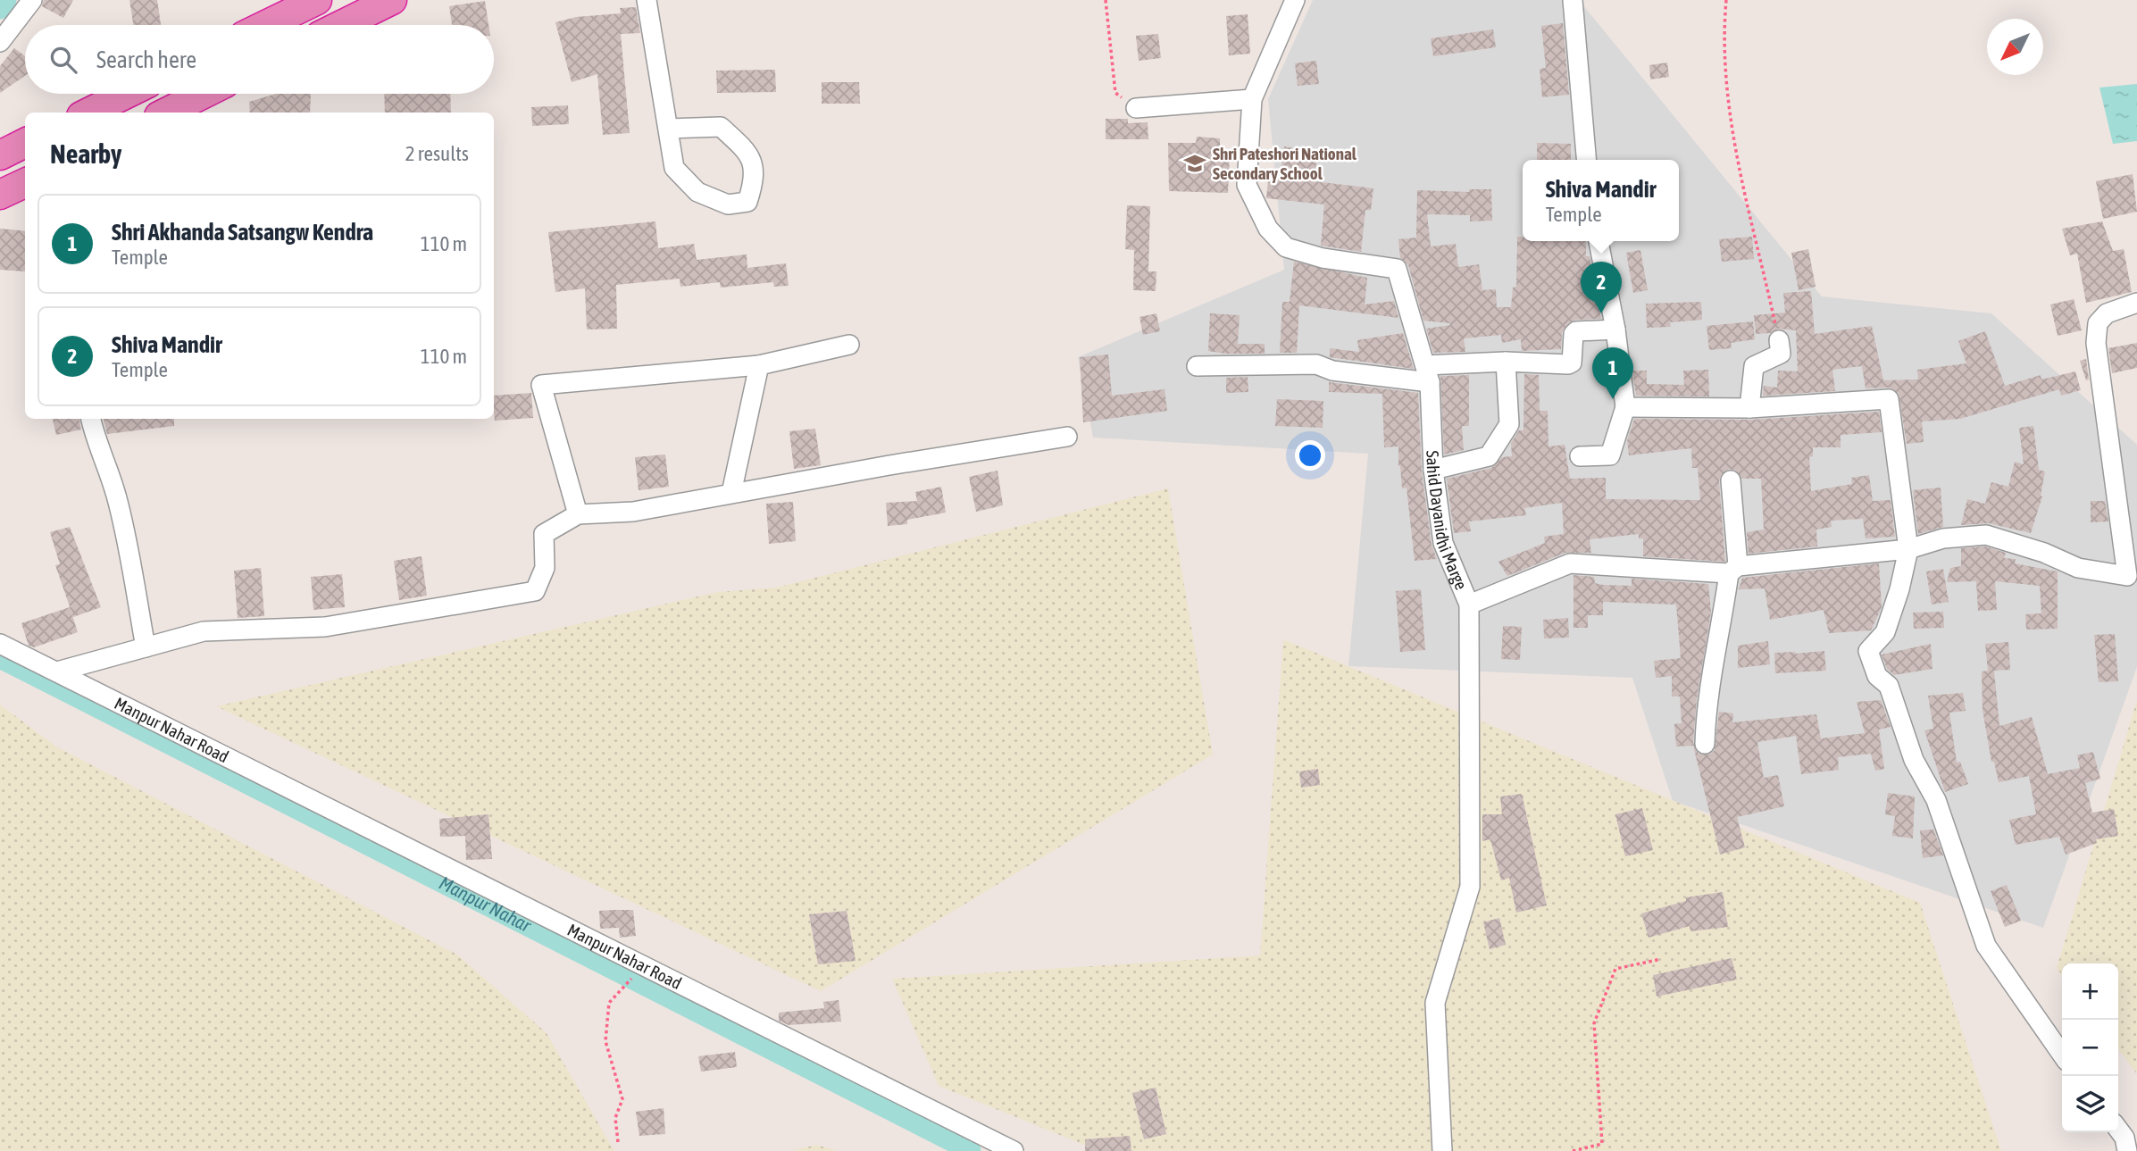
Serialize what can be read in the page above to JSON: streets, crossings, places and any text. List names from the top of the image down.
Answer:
{
  "streets": {
    "street": ["Sahid Dayanidhi Marge", "Manpur Nahar Road"]
  },
  "water": ["Manpur Nahar"],
  "places": {
    "school or university": ["Shri Pateshori National Secondary School"]
  },
  "north": "bottom left",
  "page": {
    "search": "Search here",
    "heading": ["Nearby", "2 results"],
    "popup": ["Shiva Mandir", "Temple"],
    "list": [
      {
        "mark": "1",
        "name": "Shri Akhanda Satsangw Kendra",
        "note": "Temple",
        "value": "110 m"
      },
      {
        "mark": "2",
        "name": "Shiva Mandir",
        "note": "Temple",
        "value": "110 m"
      }
    ],
    "pins": ["2", "1"],
    "map_buttons": ["+", "−"]
  }
}
